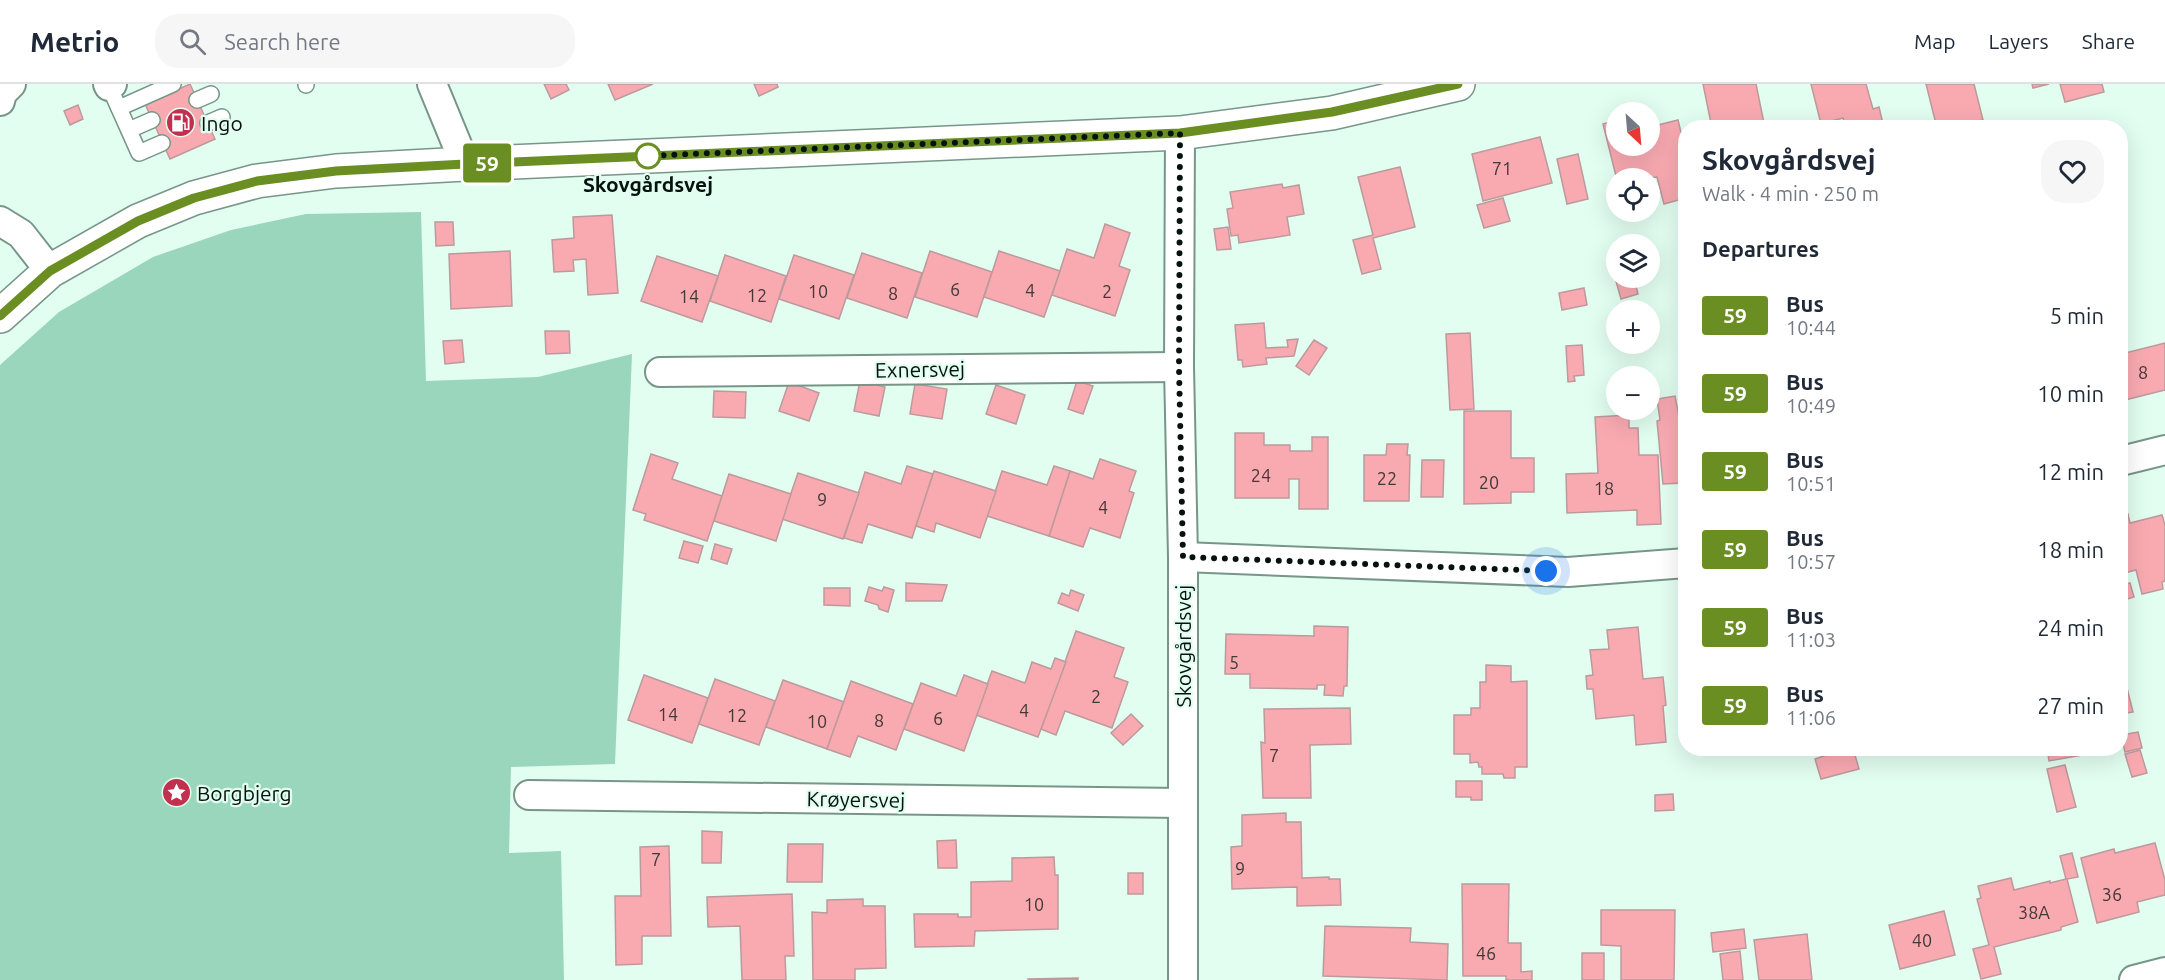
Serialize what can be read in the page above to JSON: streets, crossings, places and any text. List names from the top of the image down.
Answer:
{
  "streets": {
    "street": ["Exnersvej", "Skovgårdsvej", "Krøyersvej"]
  },
  "crossings": [
    ["Exnersvej", "Skovgårdsvej"],
    ["Skovgårdsvej", "Krøyersvej"]
  ],
  "places": {
    "fuel station": ["Ingo"],
    "other": ["Skovgårdsvej"],
    "place": ["Borgbjerg"]
  },
  "lines": ["bus line 59"],
  "house_numbers": [
    "71",
    "6",
    "4",
    "10",
    "2",
    "8",
    "12",
    "14",
    "8",
    "24",
    "22",
    "20",
    "18",
    "9",
    "4",
    "5",
    "2",
    "4",
    "14",
    "12",
    "6",
    "8",
    "10",
    "7",
    "7",
    "9",
    "36",
    "10",
    "38A",
    "40",
    "46"
  ],
  "north": "bottom right",
  "page": {
    "header": "Metrio",
    "search": "Search here",
    "nav": ["Map", "Layers", "Share"],
    "on_map": "59",
    "map_buttons": ["+", "−"],
    "heading": [
      ["Skovgårdsvej", "Walk · 4 min · 250 m"],
      "Departures"
    ],
    "list": [
      {
        "mark": "59",
        "name": "Bus",
        "note": "10:44",
        "value": "5 min"
      },
      {
        "mark": "59",
        "name": "Bus",
        "note": "10:49",
        "value": "10 min"
      },
      {
        "mark": "59",
        "name": "Bus",
        "note": "10:51",
        "value": "12 min"
      },
      {
        "mark": "59",
        "name": "Bus",
        "note": "10:57",
        "value": "18 min"
      },
      {
        "mark": "59",
        "name": "Bus",
        "note": "11:03",
        "value": "24 min"
      },
      {
        "mark": "59",
        "name": "Bus",
        "note": "11:06",
        "value": "27 min"
      }
    ]
  }
}
